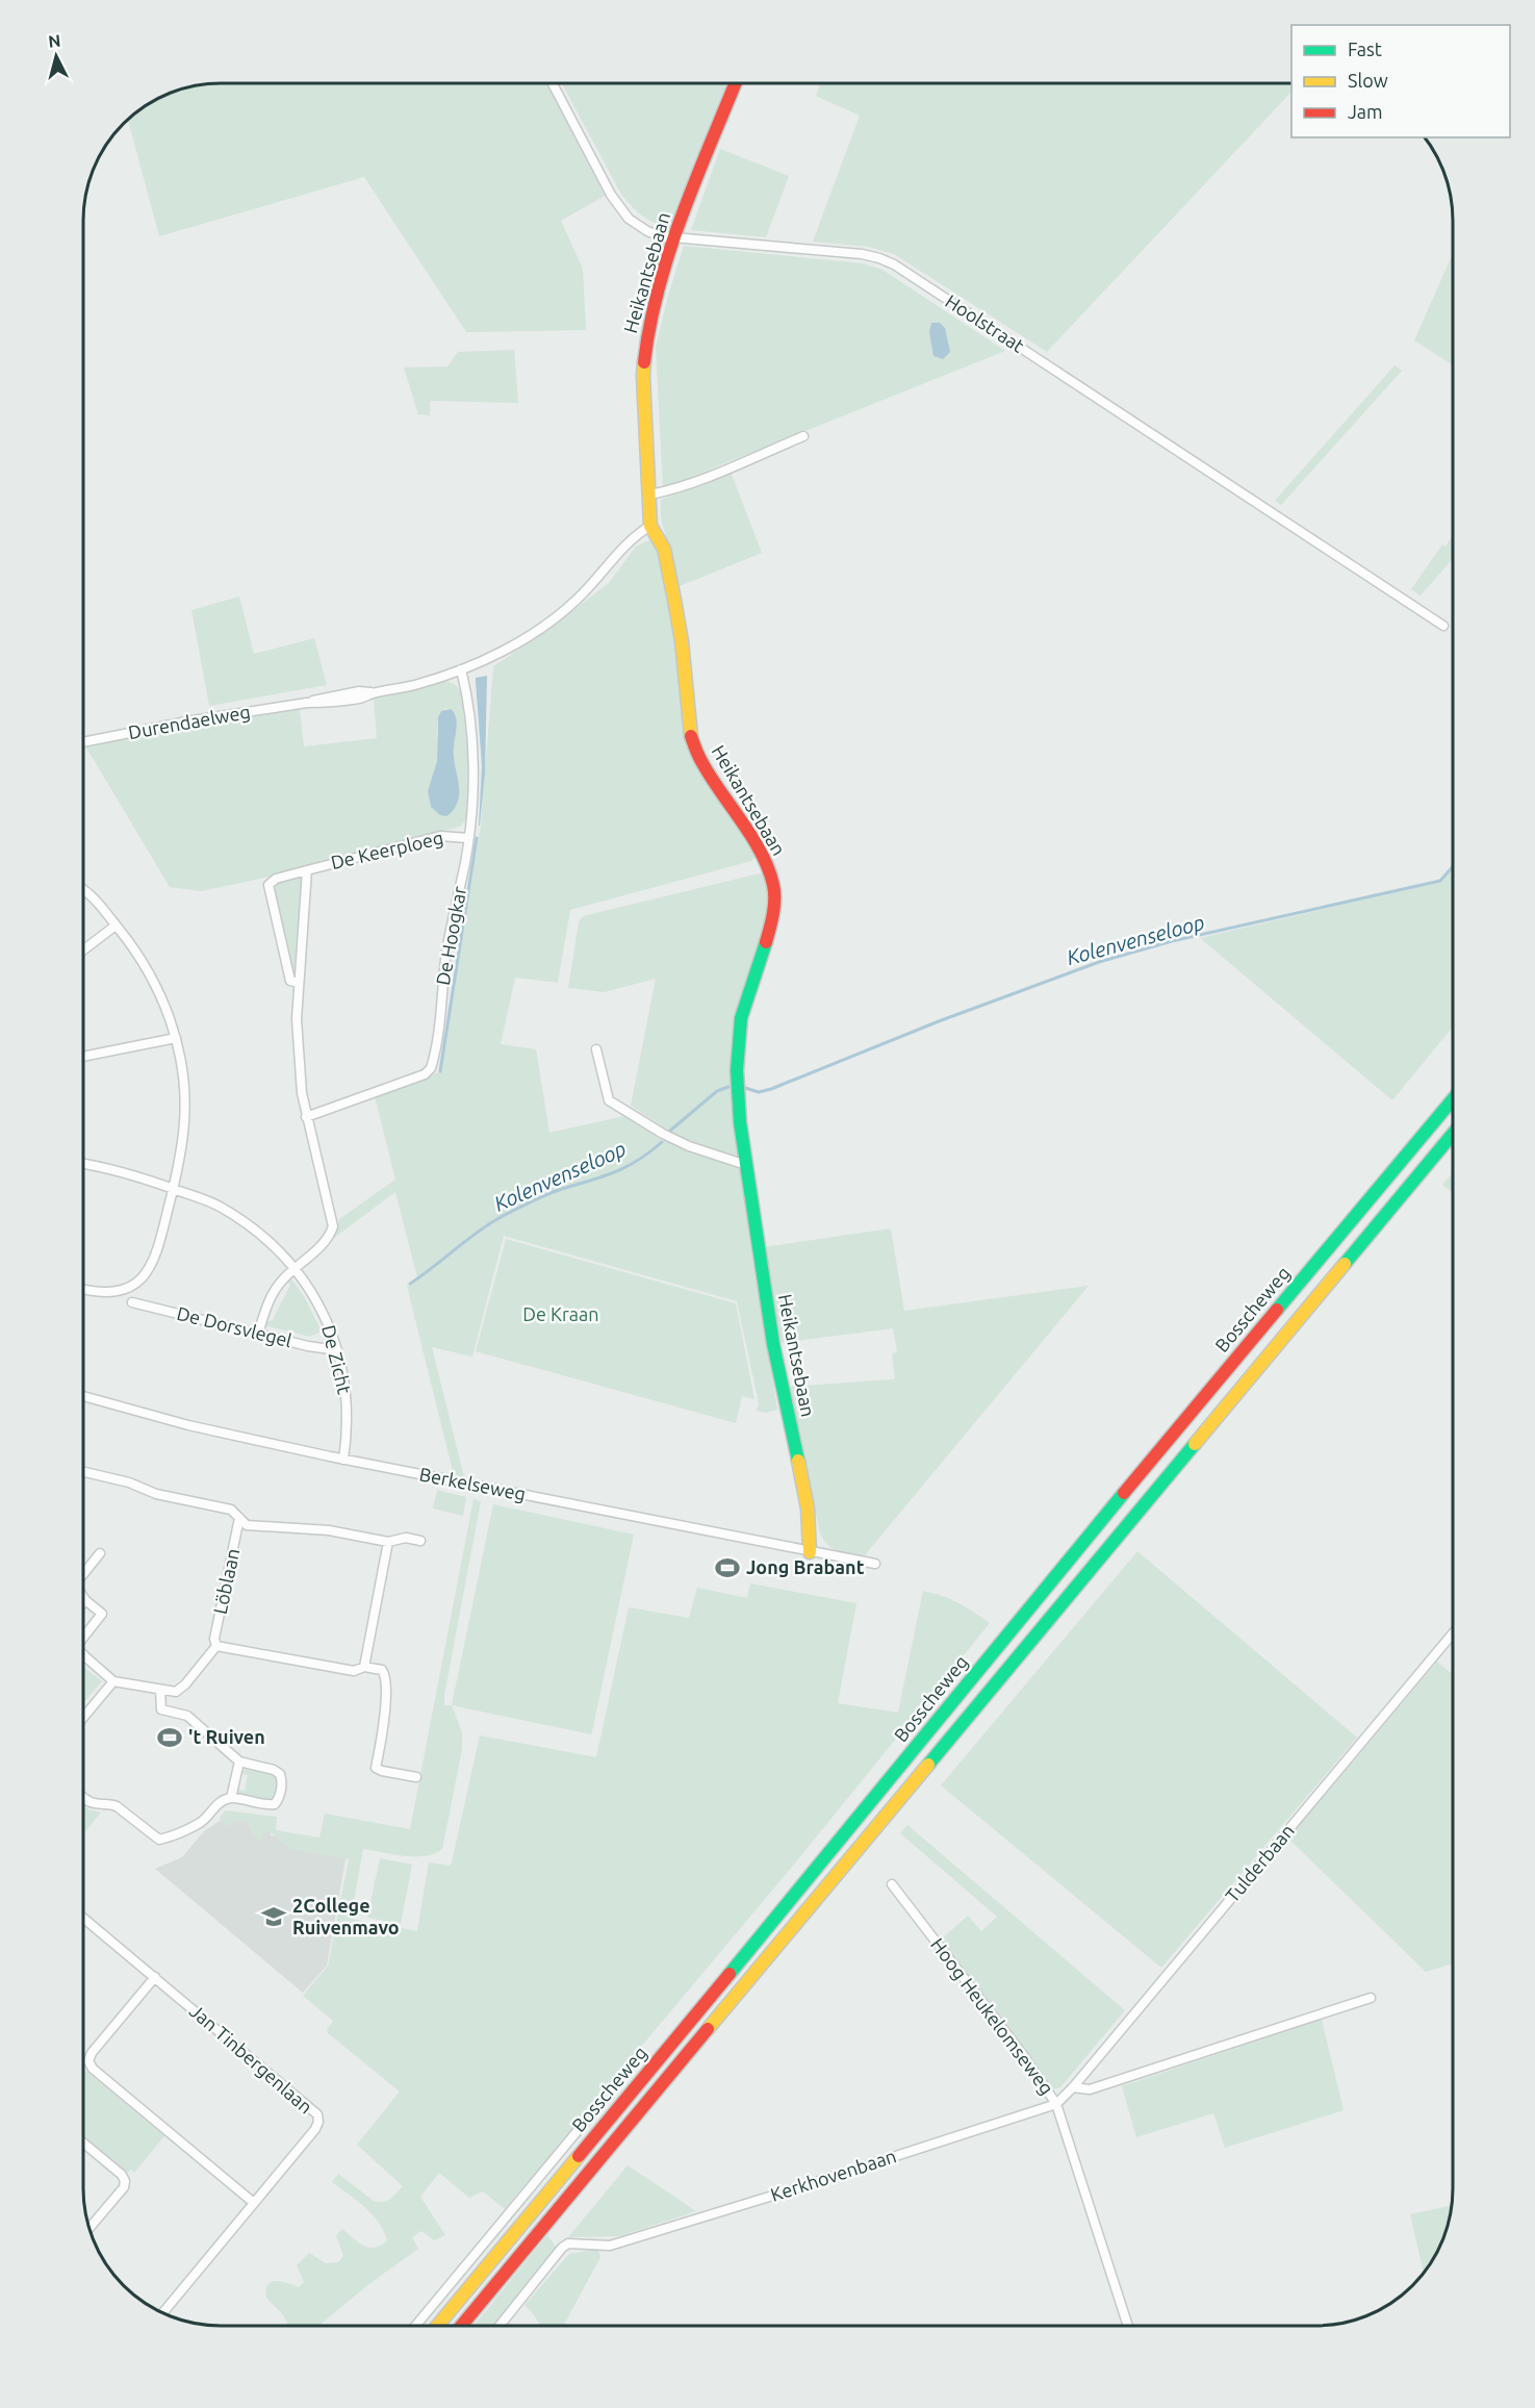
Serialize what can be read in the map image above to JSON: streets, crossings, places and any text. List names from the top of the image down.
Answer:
{
  "streets": {
    "main road": ["Heikantsebaan", "Bosscheweg"],
    "street": [
      "Hoolstraat",
      "Durendaelweg",
      "De Keerploeg",
      "De Hoogkar",
      "De Dorsvlegel",
      "De Zicht",
      "Berkelseweg",
      "Löblaan",
      "Tulderbaan",
      "Hoog Heukelomseweg",
      "Jan Tinbergenlaan",
      "Kerkhovenbaan"
    ]
  },
  "crossings": [
    ["Heikantsebaan", "Hoolstraat"],
    ["Heikantsebaan", "Durendaelweg"],
    ["Heikantsebaan", "Berkelseweg"],
    ["Durendaelweg", "De Hoogkar"],
    ["De Keerploeg", "De Hoogkar"],
    ["De Dorsvlegel", "De Zicht"],
    ["De Zicht", "Berkelseweg"],
    ["Tulderbaan", "Hoog Heukelomseweg"],
    ["Tulderbaan", "Kerkhovenbaan"],
    ["Hoog Heukelomseweg", "Kerkhovenbaan"]
  ],
  "water": ["Kolenvenseloop"],
  "parks": ["De Kraan"],
  "places": {
    "sports": ["Jong Brabant", "'t Ruiven"],
    "school or university": ["2College Ruivenmavo"]
  },
  "legend": ["Fast", "Slow", "Jam"],
  "north": "top"
}
